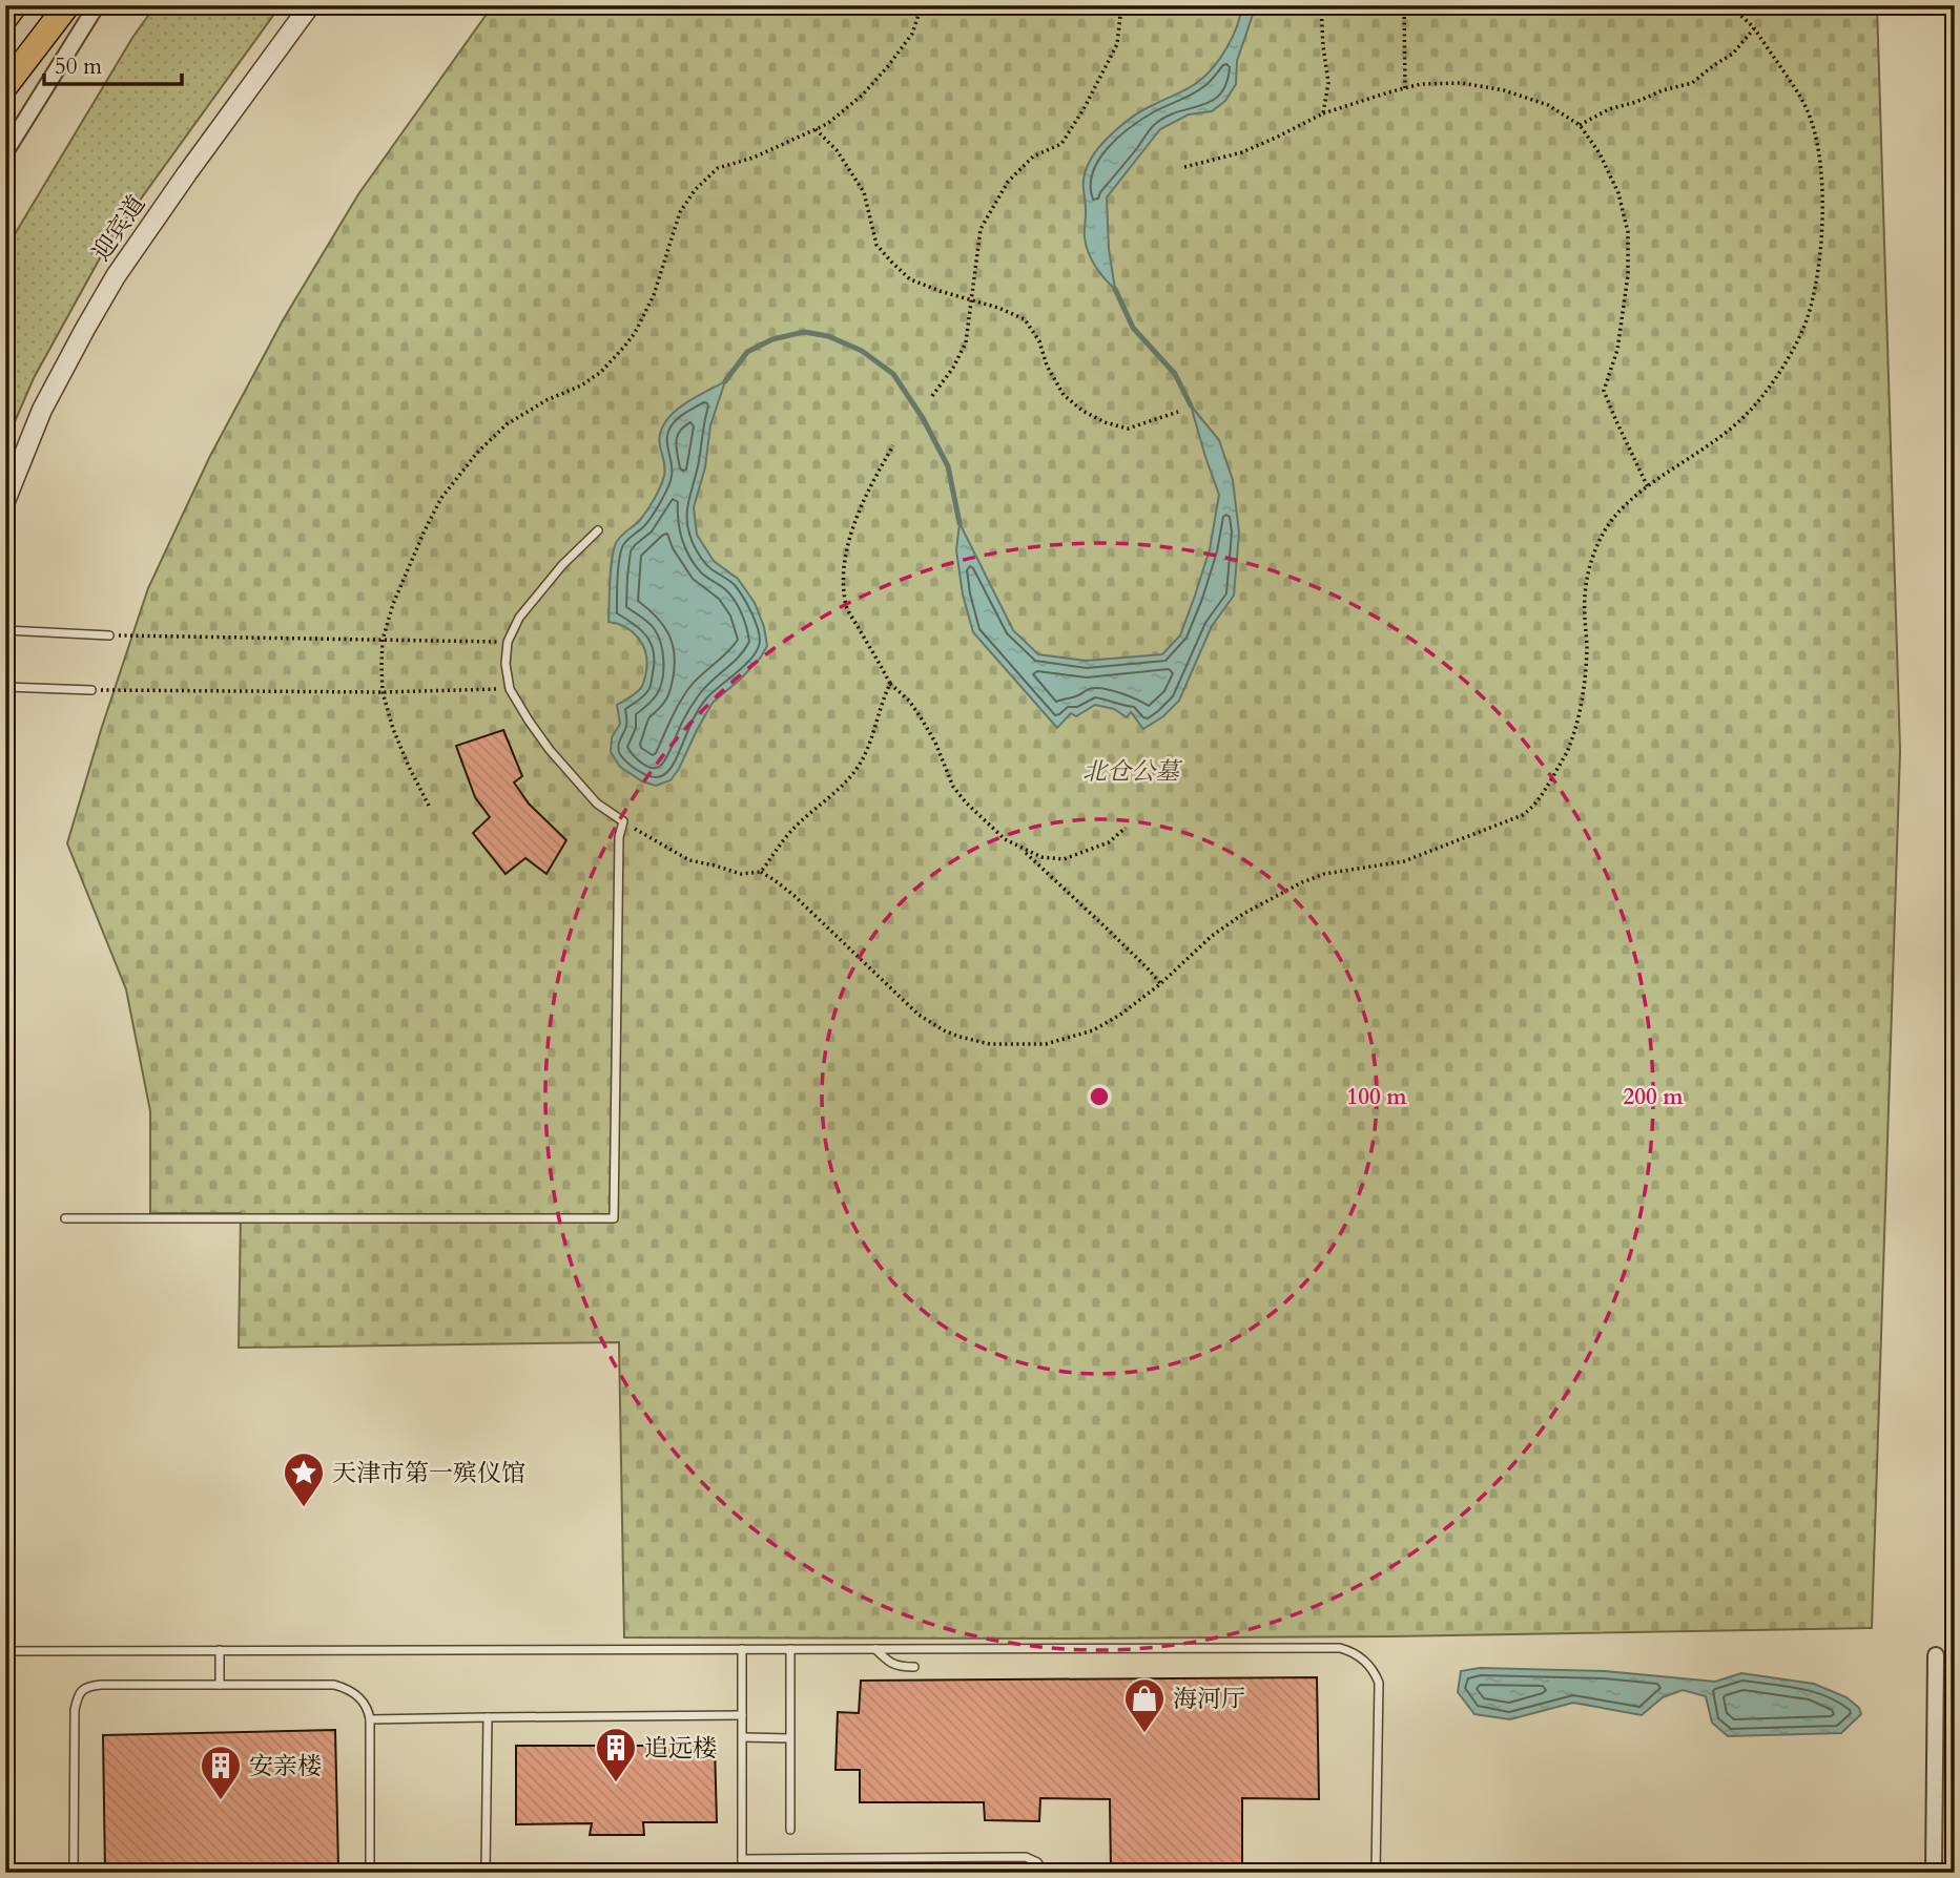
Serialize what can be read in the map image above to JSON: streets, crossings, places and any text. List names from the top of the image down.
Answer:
{
  "streets": {
    "street": ["迎宾道"]
  },
  "parks": ["北仓公墓"],
  "places": {
    "place": ["天津市第一殡仪馆"],
    "shop": ["海河厅"],
    "building": ["追远楼", "安亲楼"]
  },
  "scale_bar": "50 m",
  "rings": ["100 m", "200 m"]
}
